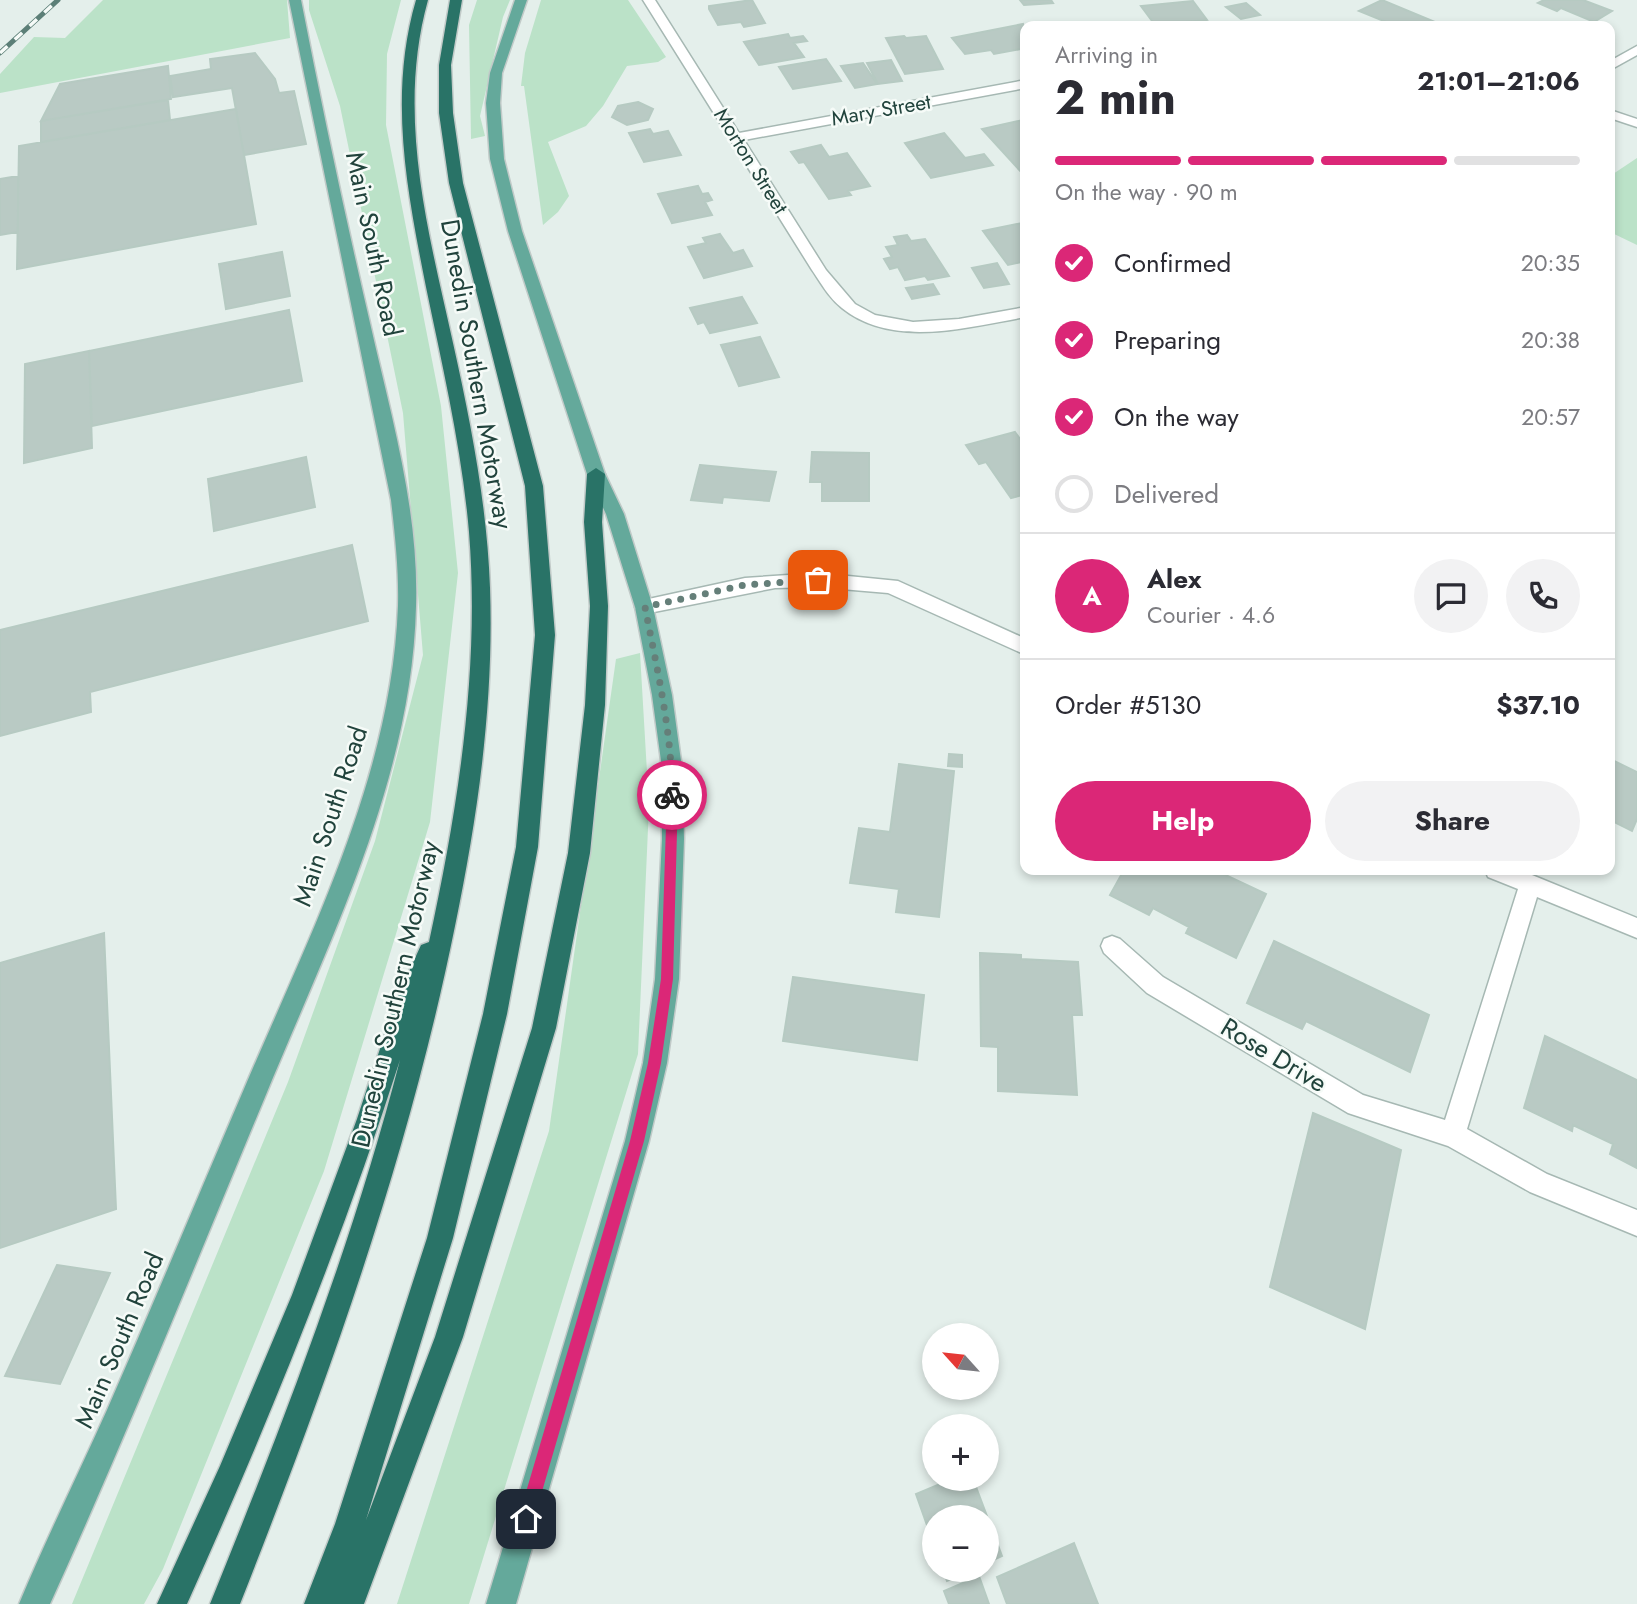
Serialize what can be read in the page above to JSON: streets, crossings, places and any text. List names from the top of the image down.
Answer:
{
  "streets": {
    "highway": ["Dunedin Southern Motorway"],
    "main road": ["Main South Road"],
    "street": ["Mary Street", "Morton Street", "Rose Drive"]
  },
  "crossings": [
    ["Mary Street", "Morton Street"]
  ],
  "north": "top left",
  "page": {
    "heading": ["2 min", "Arriving in", "21:01–21:06"],
    "panel": [
      "Alex",
      "Courier · 4.6",
      "Order #5130",
      "$37.10"
    ],
    "bar": "On the way · 90 m",
    "list": [
      ["Confirmed", "20:35"],
      ["Preparing", "20:38"],
      ["On the way", "20:57"],
      "Delivered"
    ],
    "round": "A",
    "buttons": ["Help", "Share"],
    "map_buttons": ["+", "−"]
  }
}
